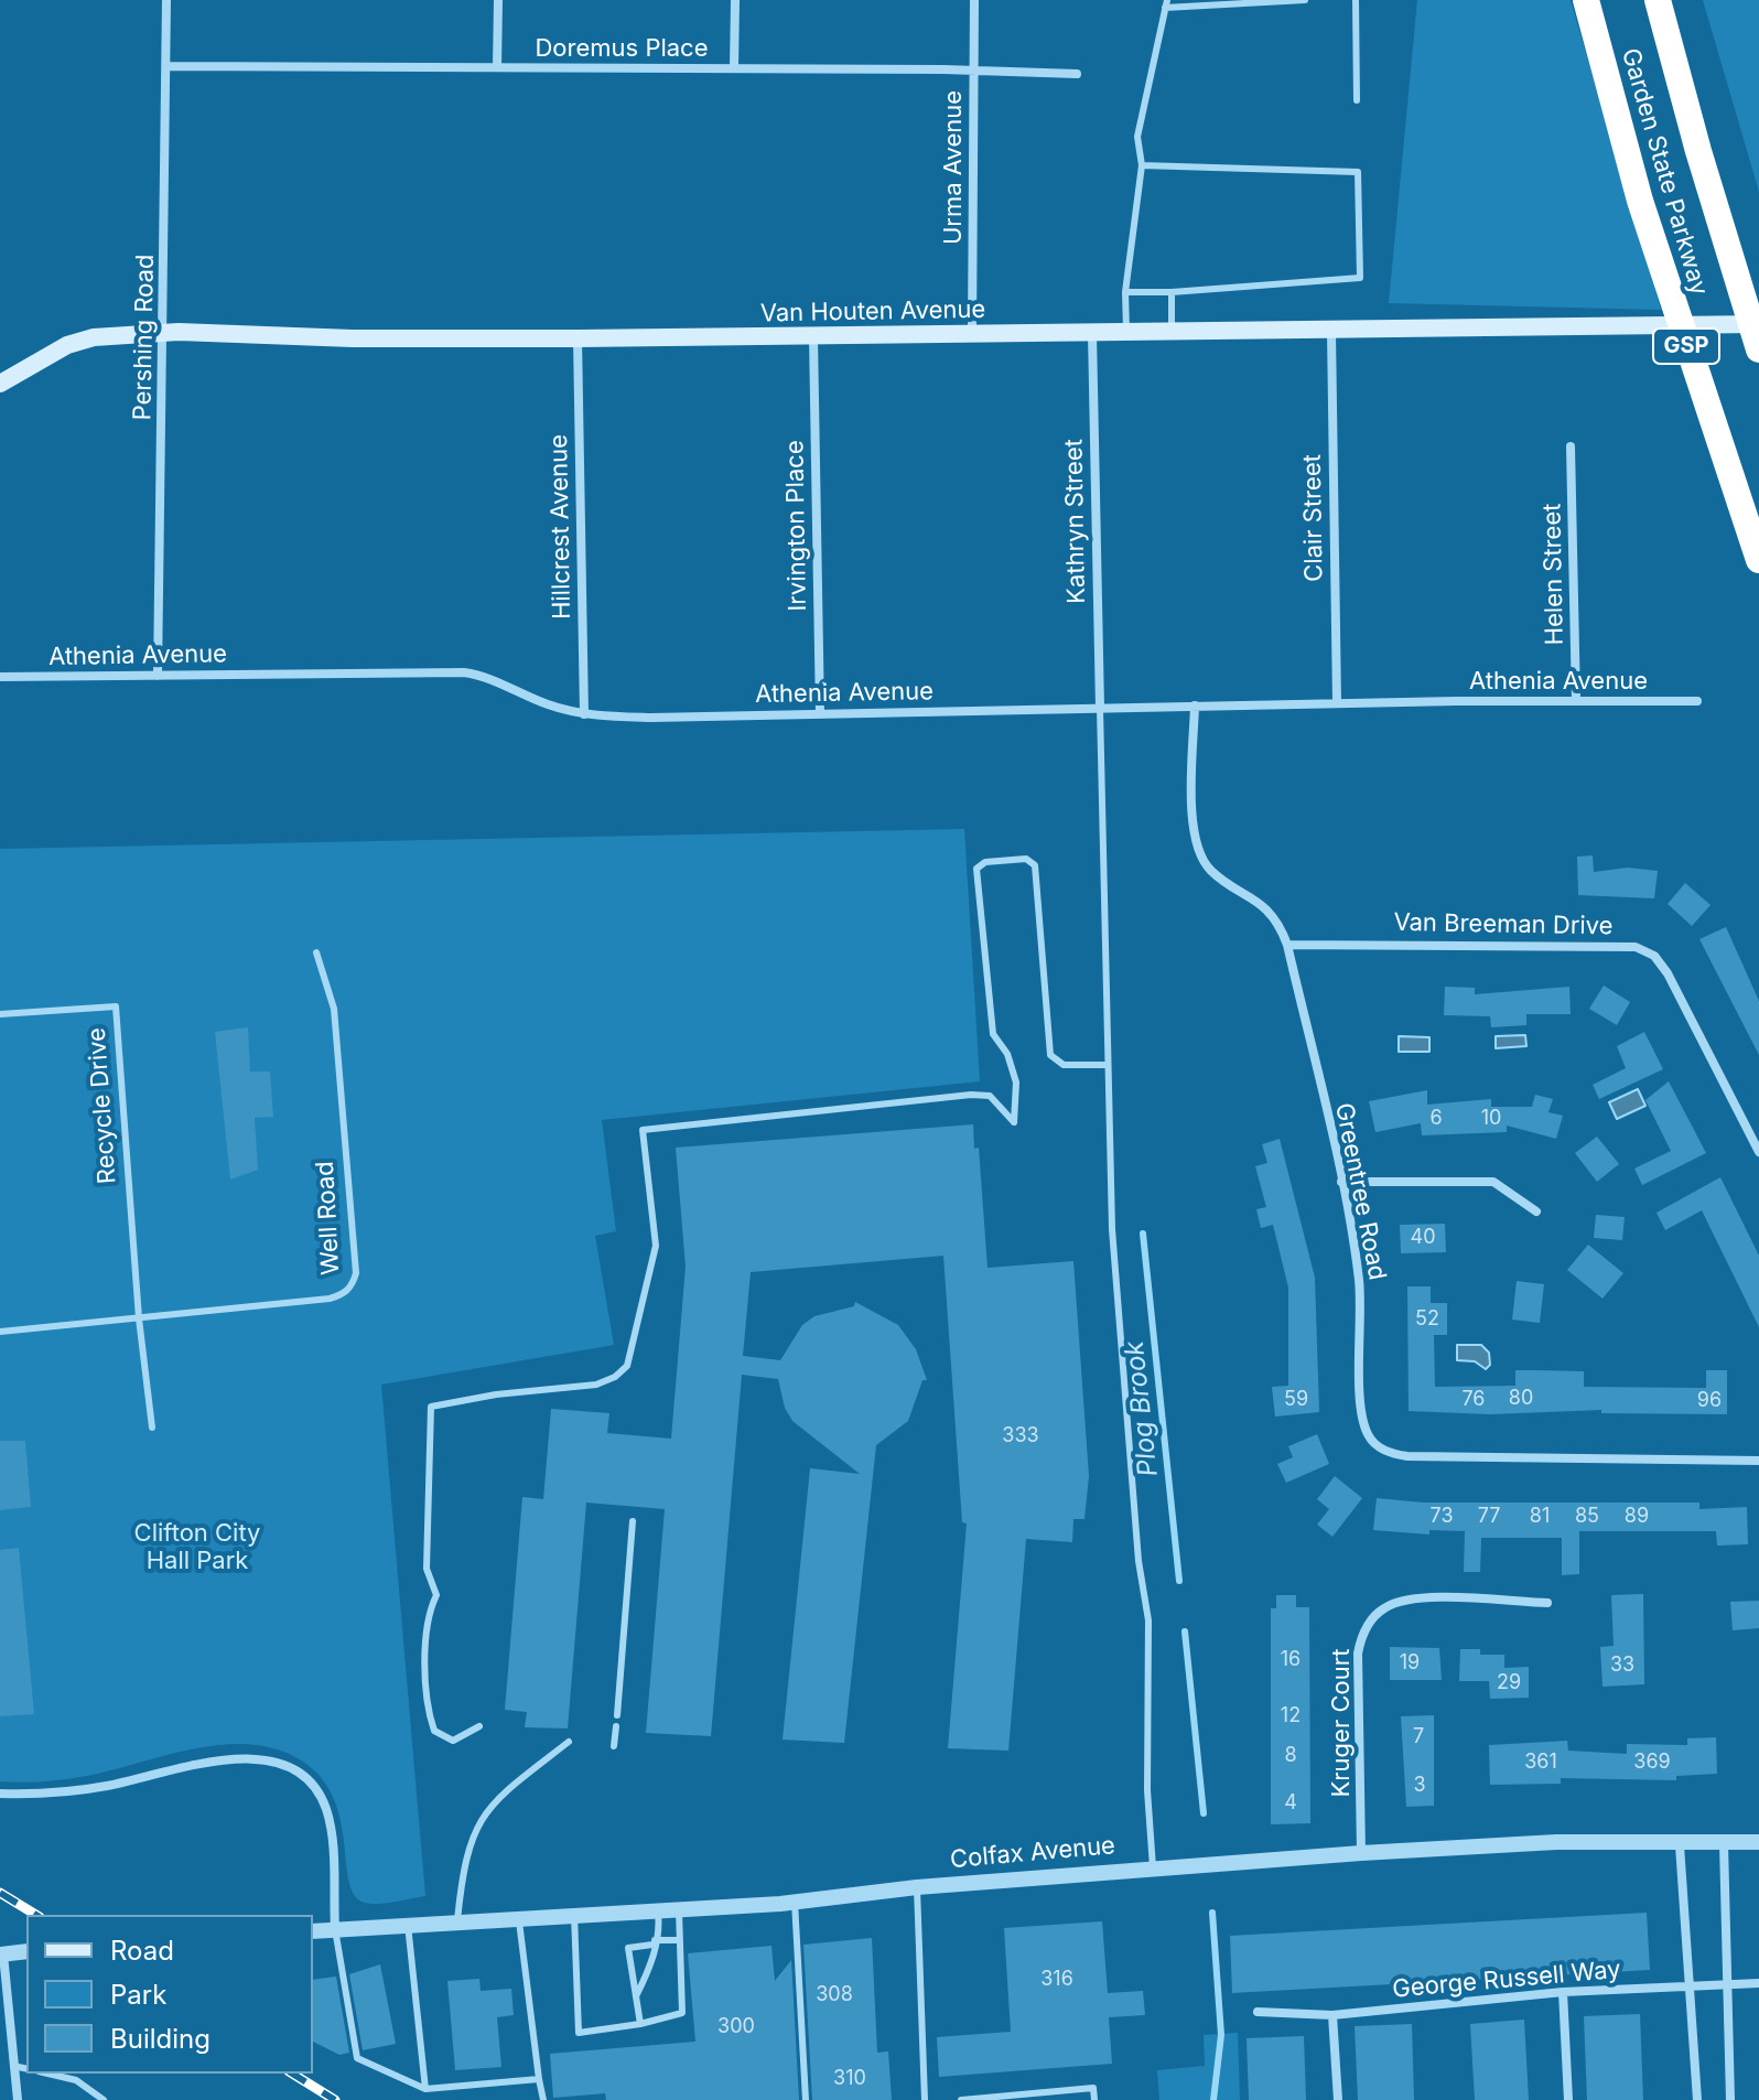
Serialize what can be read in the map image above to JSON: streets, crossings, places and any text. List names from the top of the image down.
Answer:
{
  "streets": {
    "highway": ["Garden State Parkway", "GSP"],
    "main road": ["Van Houten Avenue"],
    "street": [
      "Doremus Place",
      "Urma Avenue",
      "Pershing Road",
      "Clair Street",
      "Kathryn Street",
      "Irvington Place",
      "Hillcrest Avenue",
      "Helen Street",
      "Athenia Avenue",
      "Van Breeman Drive",
      "Greentree Road",
      "Kruger Court",
      "Colfax Avenue",
      "George Russell Way"
    ],
    "lane": ["Recycle Drive", "Well Road"]
  },
  "crossings": [
    ["Doremus Place", "Urma Avenue"],
    ["Doremus Place", "Pershing Road"],
    ["Urma Avenue", "Van Houten Avenue"],
    ["Van Houten Avenue", "Pershing Road"],
    ["Van Houten Avenue", "Clair Street"],
    ["Van Houten Avenue", "Kathryn Street"],
    ["Van Houten Avenue", "Irvington Place"],
    ["Van Houten Avenue", "Hillcrest Avenue"],
    ["Pershing Road", "Athenia Avenue"],
    ["Clair Street", "Athenia Avenue"],
    ["Kathryn Street", "Athenia Avenue"],
    ["Irvington Place", "Athenia Avenue"],
    ["Hillcrest Avenue", "Athenia Avenue"],
    ["Helen Street", "Athenia Avenue"],
    ["Athenia Avenue", "Greentree Road"],
    ["Van Breeman Drive", "Greentree Road"],
    ["Recycle Drive", "Well Road"],
    ["Kruger Court", "Colfax Avenue"]
  ],
  "water": ["Plog Brook"],
  "parks": ["Clifton City Hall Park"],
  "house_numbers": [
    "6",
    "10",
    "40",
    "52",
    "80",
    "59",
    "76",
    "96",
    "333",
    "73",
    "77",
    "81",
    "85",
    "89",
    "16",
    "19",
    "33",
    "29",
    "12",
    "7",
    "8",
    "361",
    "369",
    "3",
    "4",
    "316",
    "308",
    "300",
    "310"
  ],
  "legend": ["Road", "Park", "Building"]
}
